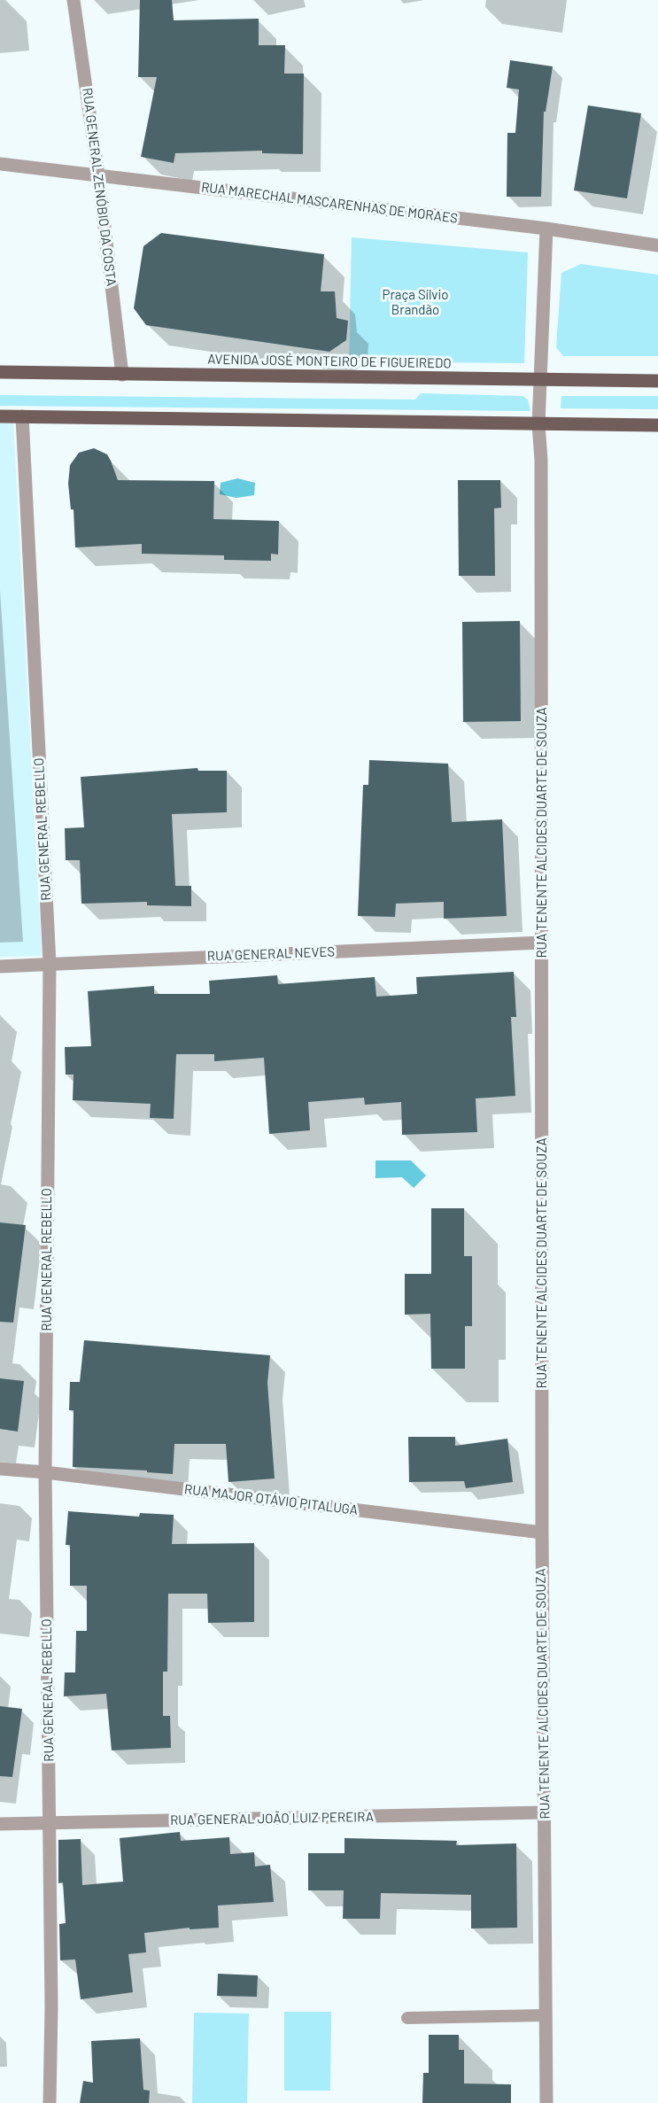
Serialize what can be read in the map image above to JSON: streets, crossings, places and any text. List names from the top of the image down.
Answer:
{
  "streets": {
    "main road": ["AVENIDA JOSÉ MONTEIRO DE FIGUEIREDO"],
    "street": [
      "RUA GENERAL ZENÓBIO DA COSTA",
      "RUA MARECHAL MASCARENHAS DE MORAES",
      "RUA GENERAL REBELLO",
      "RUA TENENTE ALCIDES DUARTE DE SOUZA",
      "RUA GENERAL NEVES",
      "RUA MAJOR OTÁVIO PITALUGA",
      "RUA GENERAL JOÃO LUIZ PEREIRA"
    ]
  },
  "crossings": [
    ["RUA GENERAL ZENÓBIO DA COSTA", "RUA MARECHAL MASCARENHAS DE MORAES"],
    ["RUA GENERAL ZENÓBIO DA COSTA", "AVENIDA JOSÉ MONTEIRO DE FIGUEIREDO"],
    ["RUA MARECHAL MASCARENHAS DE MORAES", "RUA TENENTE ALCIDES DUARTE DE SOUZA"],
    ["AVENIDA JOSÉ MONTEIRO DE FIGUEIREDO", "RUA TENENTE ALCIDES DUARTE DE SOUZA"],
    ["RUA GENERAL REBELLO", "RUA GENERAL NEVES"],
    ["RUA GENERAL REBELLO", "RUA MAJOR OTÁVIO PITALUGA"],
    ["RUA GENERAL REBELLO", "RUA GENERAL JOÃO LUIZ PEREIRA"],
    ["RUA TENENTE ALCIDES DUARTE DE SOUZA", "RUA GENERAL NEVES"],
    ["RUA TENENTE ALCIDES DUARTE DE SOUZA", "RUA MAJOR OTÁVIO PITALUGA"],
    ["RUA TENENTE ALCIDES DUARTE DE SOUZA", "RUA GENERAL JOÃO LUIZ PEREIRA"]
  ],
  "parks": ["Praça Sílvio Brandão"]
}
